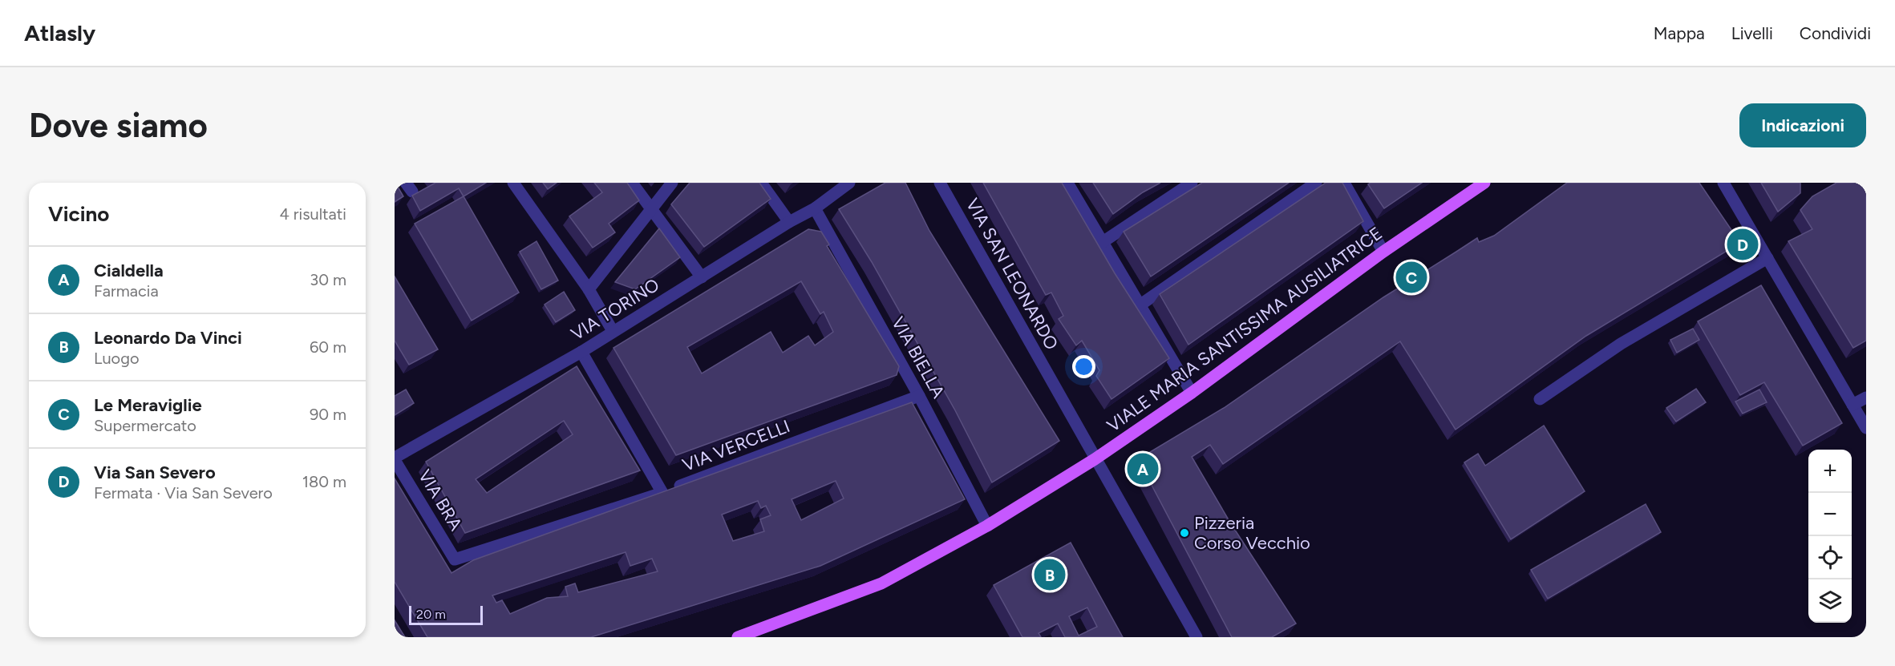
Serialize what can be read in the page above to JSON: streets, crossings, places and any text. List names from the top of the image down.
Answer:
{
  "streets": {
    "main road": ["VIALE MARIA SANTISSIMA AUSILIATRICE"],
    "street": [
      "VIA SAN LEONARDO",
      "VIA TORINO",
      "VIA BIELLA",
      "VIA VERCELLI",
      "VIA BRA"
    ]
  },
  "crossings": [
    ["VIA SAN LEONARDO", "VIALE MARIA SANTISSIMA AUSILIATRICE"],
    ["VIA TORINO", "VIA BIELLA"],
    ["VIA TORINO", "VIA BRA"],
    ["VIALE MARIA SANTISSIMA AUSILIATRICE", "VIA BIELLA"],
    ["VIA BIELLA", "VIA VERCELLI"],
    ["VIA VERCELLI", "VIA BRA"]
  ],
  "places": ["Pizzeria Corso Vecchio"],
  "scale_bar": "20 m",
  "page": {
    "header": "Atlasly",
    "nav": ["Mappa", "Livelli", "Condividi"],
    "buttons": "Indicazioni",
    "title": "Dove siamo",
    "heading": ["Vicino", "4 risultati"],
    "pins": [
      "D",
      "C",
      "A",
      "B"
    ],
    "list": [
      {
        "mark": "A",
        "name": "Cialdella",
        "note": "Farmacia",
        "value": "30 m"
      },
      {
        "mark": "B",
        "name": "Leonardo Da Vinci",
        "note": "Luogo",
        "value": "60 m"
      },
      {
        "mark": "C",
        "name": "Le Meraviglie",
        "note": "Supermercato",
        "value": "90 m"
      },
      {
        "mark": "D",
        "name": "Via San Severo",
        "note": "Fermata · Via San Severo",
        "value": "180 m"
      }
    ],
    "map_buttons": ["+", "−"],
    "scale": "20 m"
  }
}
